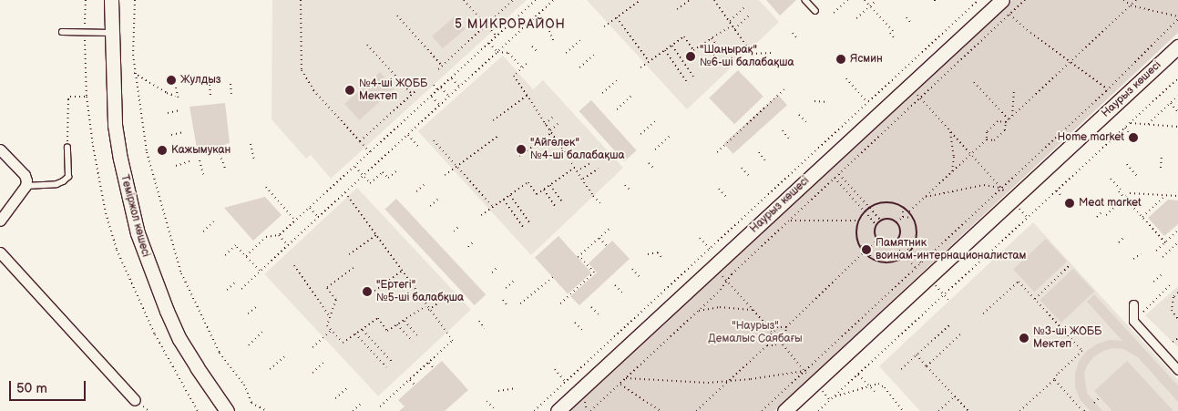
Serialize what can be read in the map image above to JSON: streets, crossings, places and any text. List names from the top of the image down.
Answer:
{
  "streets": {
    "street": ["Наурыз көшесі", "Теміржол көшесі"]
  },
  "districts": ["5 МИКРОРАЙОН"],
  "parks": ["\"Наурыз\" Демалыс Саябағы"],
  "places": [
    "\"Шаңырақ\" №6-ші балабақша",
    "Ясмин",
    "Жулдыз",
    "№4-ші ЖОББ Мектеп",
    "Home market",
    "\"Айгөлек\" №4-ші балабақша",
    "Кажымукан",
    "Meat market",
    "Памятник воинам-интернационалистам",
    "\"Ертегі\" №5-ші балабқша",
    "№3-ші ЖОББ Мектеп"
  ],
  "scale_bar": "50 m"
}
